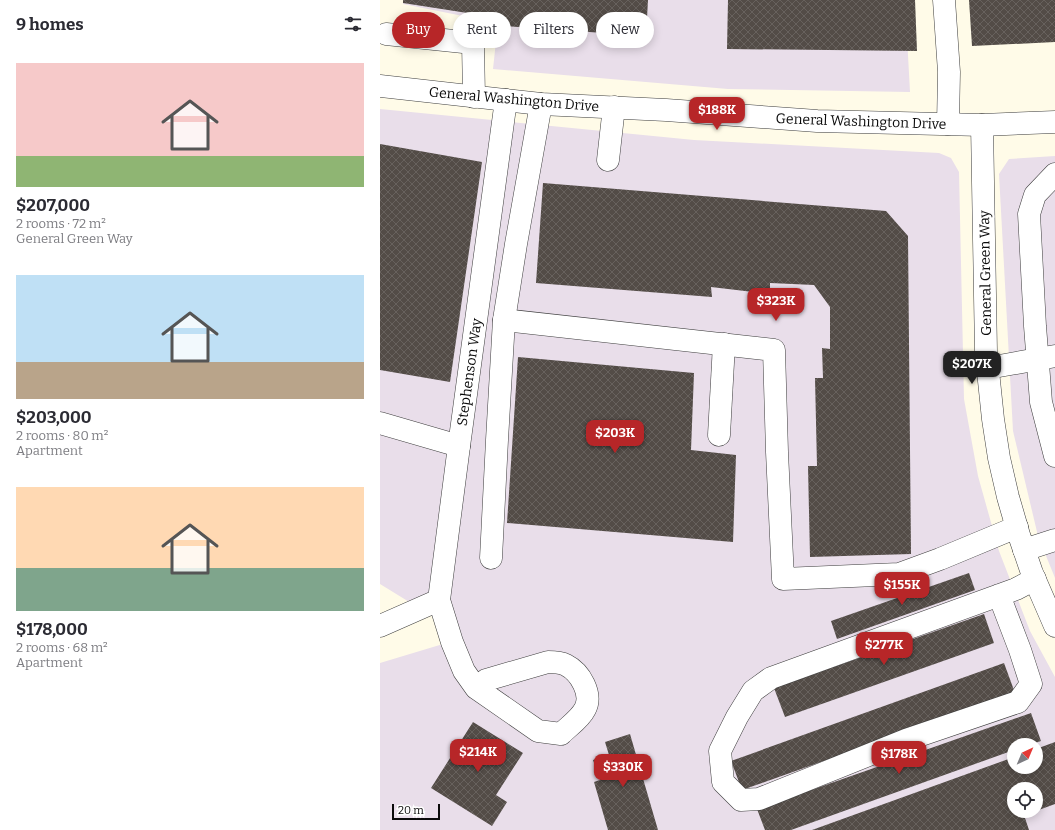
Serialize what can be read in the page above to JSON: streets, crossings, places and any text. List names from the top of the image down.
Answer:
{
  "streets": {
    "street": ["General Washington Drive", "General Green Way", "Stephenson Way"]
  },
  "crossings": [
    ["General Washington Drive", "General Green Way"],
    ["General Washington Drive", "Stephenson Way"]
  ],
  "scale_bar": "20 m",
  "north": "top right",
  "page": {
    "heading": "9 homes",
    "chip": [
      "Buy",
      "Rent",
      "Filters",
      "New"
    ],
    "list": [
      {
        "name": "$207,000",
        "note": "2 rooms · 72 m² · General Green Way"
      },
      {
        "name": "$203,000",
        "note": "2 rooms · 80 m² · Apartment"
      },
      {
        "name": "$178,000",
        "note": "2 rooms · 68 m² · Apartment"
      }
    ],
    "price": [
      "$188K",
      "$323K",
      "$207K",
      "$203K",
      "$155K",
      "$277K",
      "$214K",
      "$178K",
      "$330K"
    ],
    "scale": "20 m"
  }
}
